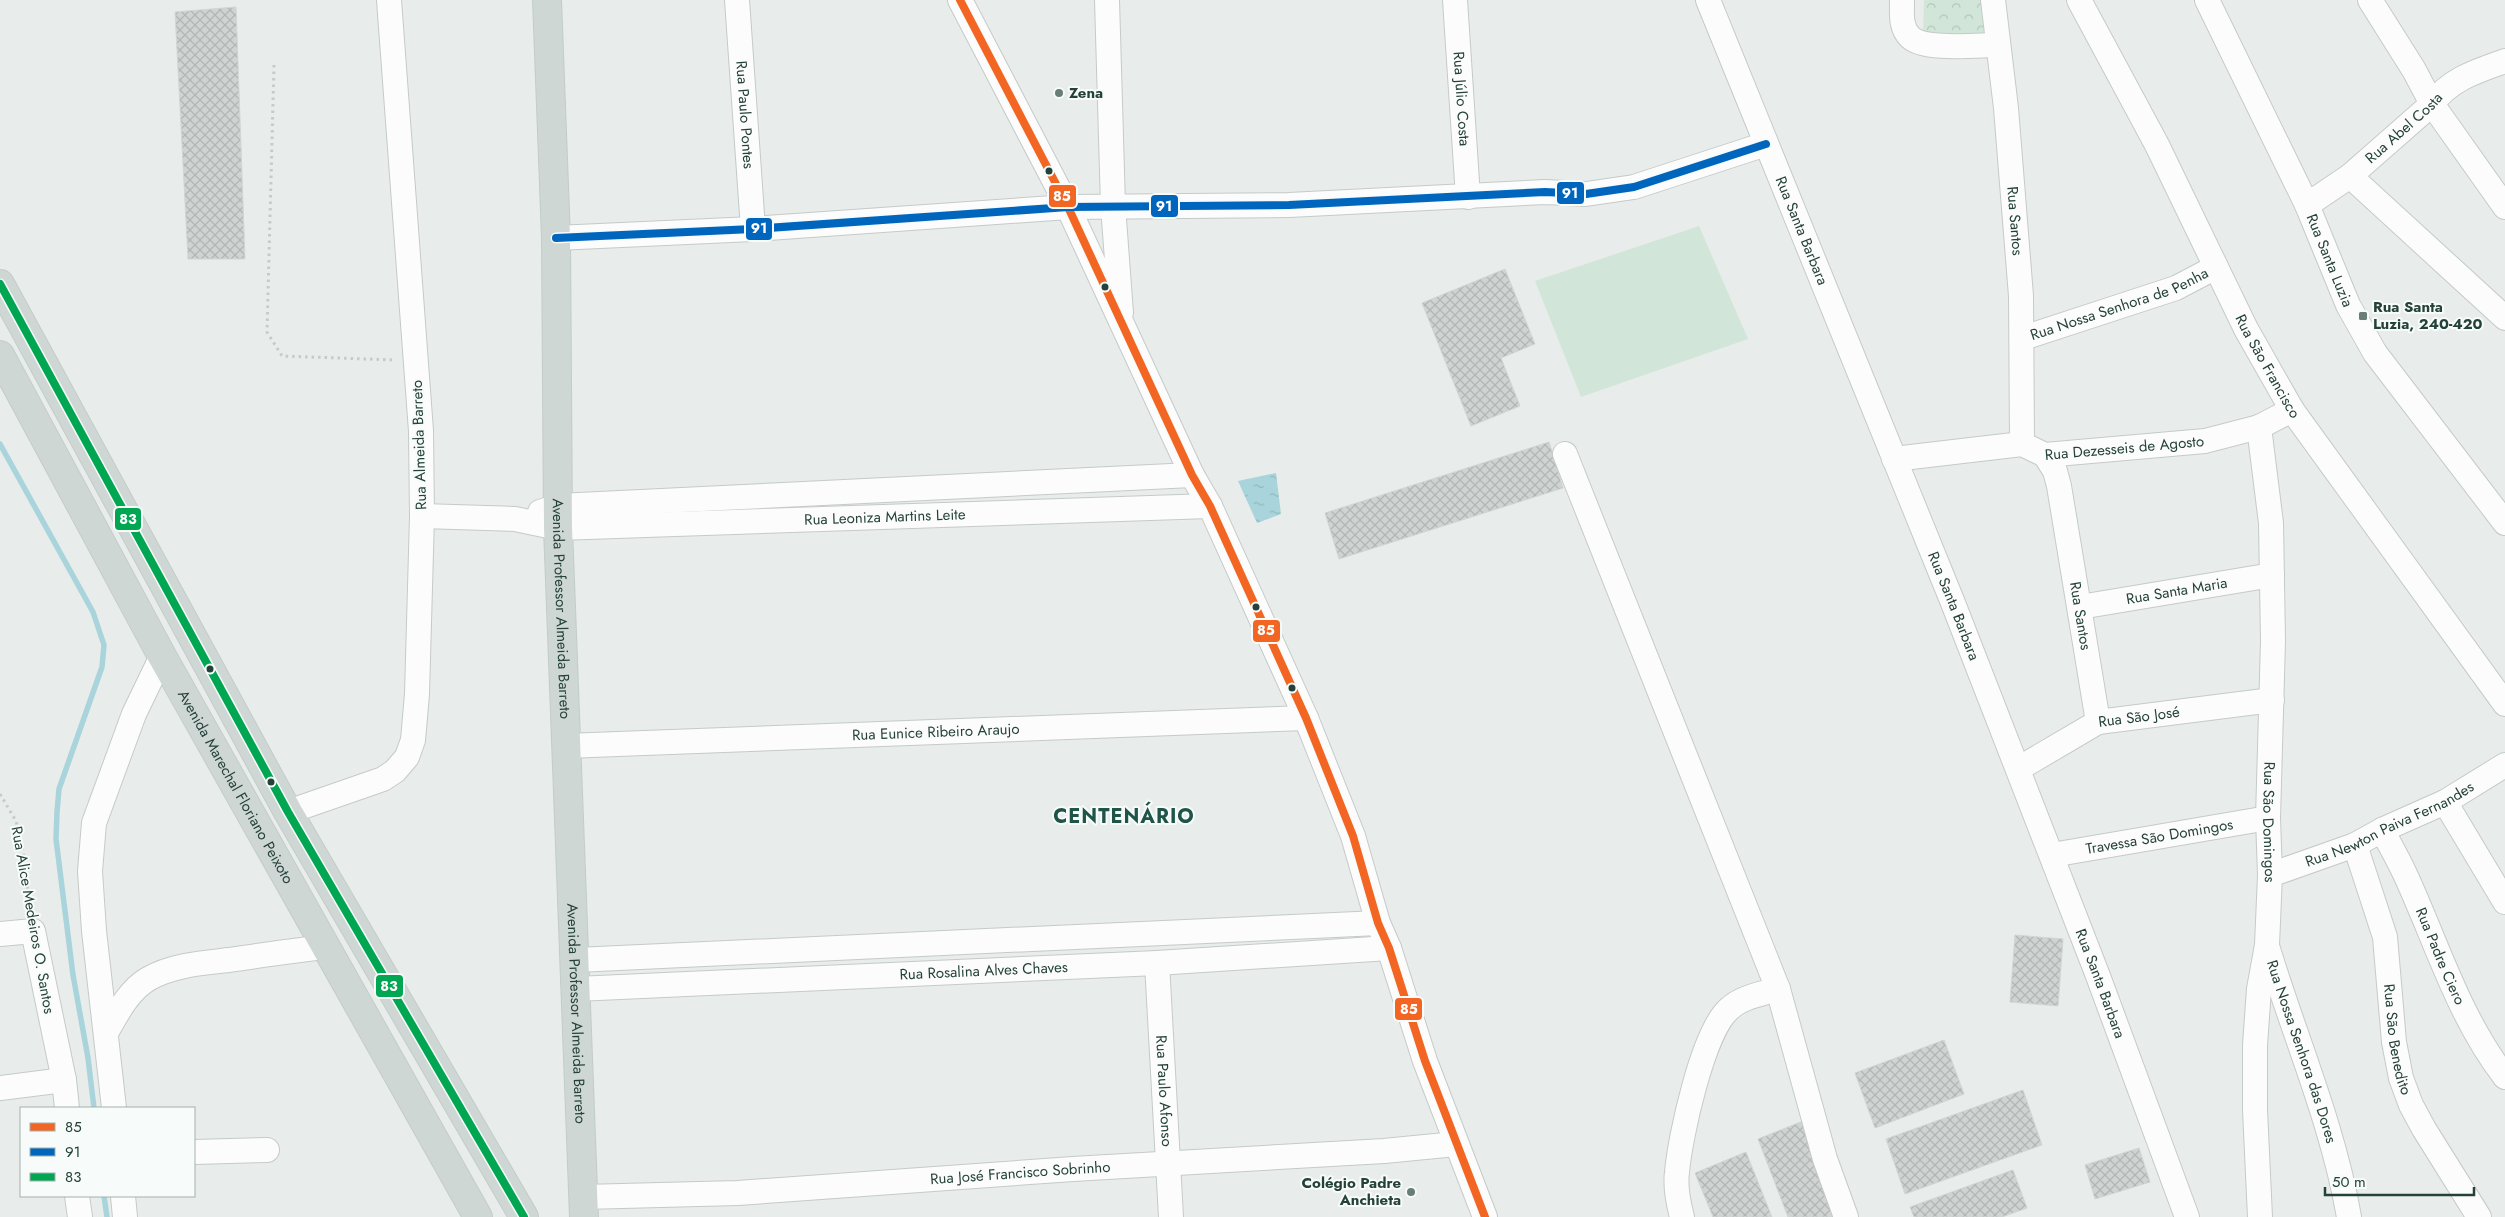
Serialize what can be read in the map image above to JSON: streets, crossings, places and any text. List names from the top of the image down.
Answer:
{
  "streets": {
    "main road": ["Avenida Professor Almeida Barreto", "Avenida Marechal Floriano Peixoto"],
    "street": [
      "Rua Júlio Costa",
      "Rua Paulo Pontes",
      "Rua Abel Costa",
      "Rua Santos",
      "Rua Santa Barbara",
      "Rua Santa Luzia",
      "Rua Nossa Senhora de Penha",
      "Rua São Francisco",
      "Rua Almeida Barreto",
      "Rua Dezesseis de Agosto",
      "Rua Leoniza Martins Leite",
      "Rua Santa Maria",
      "Rua São José",
      "Rua Eunice Ribeiro Araujo",
      "Rua São Domingos",
      "Rua Newton Paiva Fernandes",
      "Travessa São Domingos",
      "Rua Alice Medeiros O. Santos",
      "Rua Padre Ciero",
      "Rua Rosalina Alves Chaves",
      "Rua São Benedito",
      "Rua Nossa Senhora das Dores",
      "Rua Paulo Afonso",
      "Rua José Francisco Sobrinho"
    ]
  },
  "crossings": [
    ["Rua Abel Costa", "Rua Santa Luzia"],
    ["Rua Santos", "Rua Nossa Senhora de Penha"],
    ["Rua Santos", "Rua Dezesseis de Agosto"],
    ["Rua Santos", "Rua Santa Maria"],
    ["Rua Santos", "Rua São José"],
    ["Rua Santa Barbara", "Rua São José"],
    ["Rua Santa Barbara", "Travessa São Domingos"],
    ["Rua Nossa Senhora de Penha", "Rua São Francisco"],
    ["Rua São Francisco", "Rua Dezesseis de Agosto"],
    ["Rua Dezesseis de Agosto", "Rua São Domingos"],
    ["Rua Leoniza Martins Leite", "Avenida Professor Almeida Barreto"],
    ["Rua Santa Maria", "Rua São Domingos"],
    ["Avenida Professor Almeida Barreto", "Rua Eunice Ribeiro Araujo"],
    ["Avenida Professor Almeida Barreto", "Rua Rosalina Alves Chaves"],
    ["Avenida Professor Almeida Barreto", "Rua José Francisco Sobrinho"],
    ["Rua São José", "Rua São Domingos"],
    ["Rua São Domingos", "Rua Newton Paiva Fernandes"],
    ["Rua São Domingos", "Travessa São Domingos"],
    ["Rua São Domingos", "Rua Nossa Senhora das Dores"],
    ["Rua Newton Paiva Fernandes", "Rua Padre Ciero"],
    ["Rua Newton Paiva Fernandes", "Rua São Benedito"],
    ["Rua Rosalina Alves Chaves", "Rua Paulo Afonso"],
    ["Rua Paulo Afonso", "Rua José Francisco Sobrinho"]
  ],
  "districts": ["CENTENÁRIO"],
  "places": {
    "other": ["Zena", "Colégio Padre Anchieta"],
    "transit": ["Rua Santa Luzia, 240-420"]
  },
  "lines": ["transit line 85", "transit line 91", "transit line 83"],
  "legend": ["85", "91", "83"],
  "scale_bar": "50 m"
}
